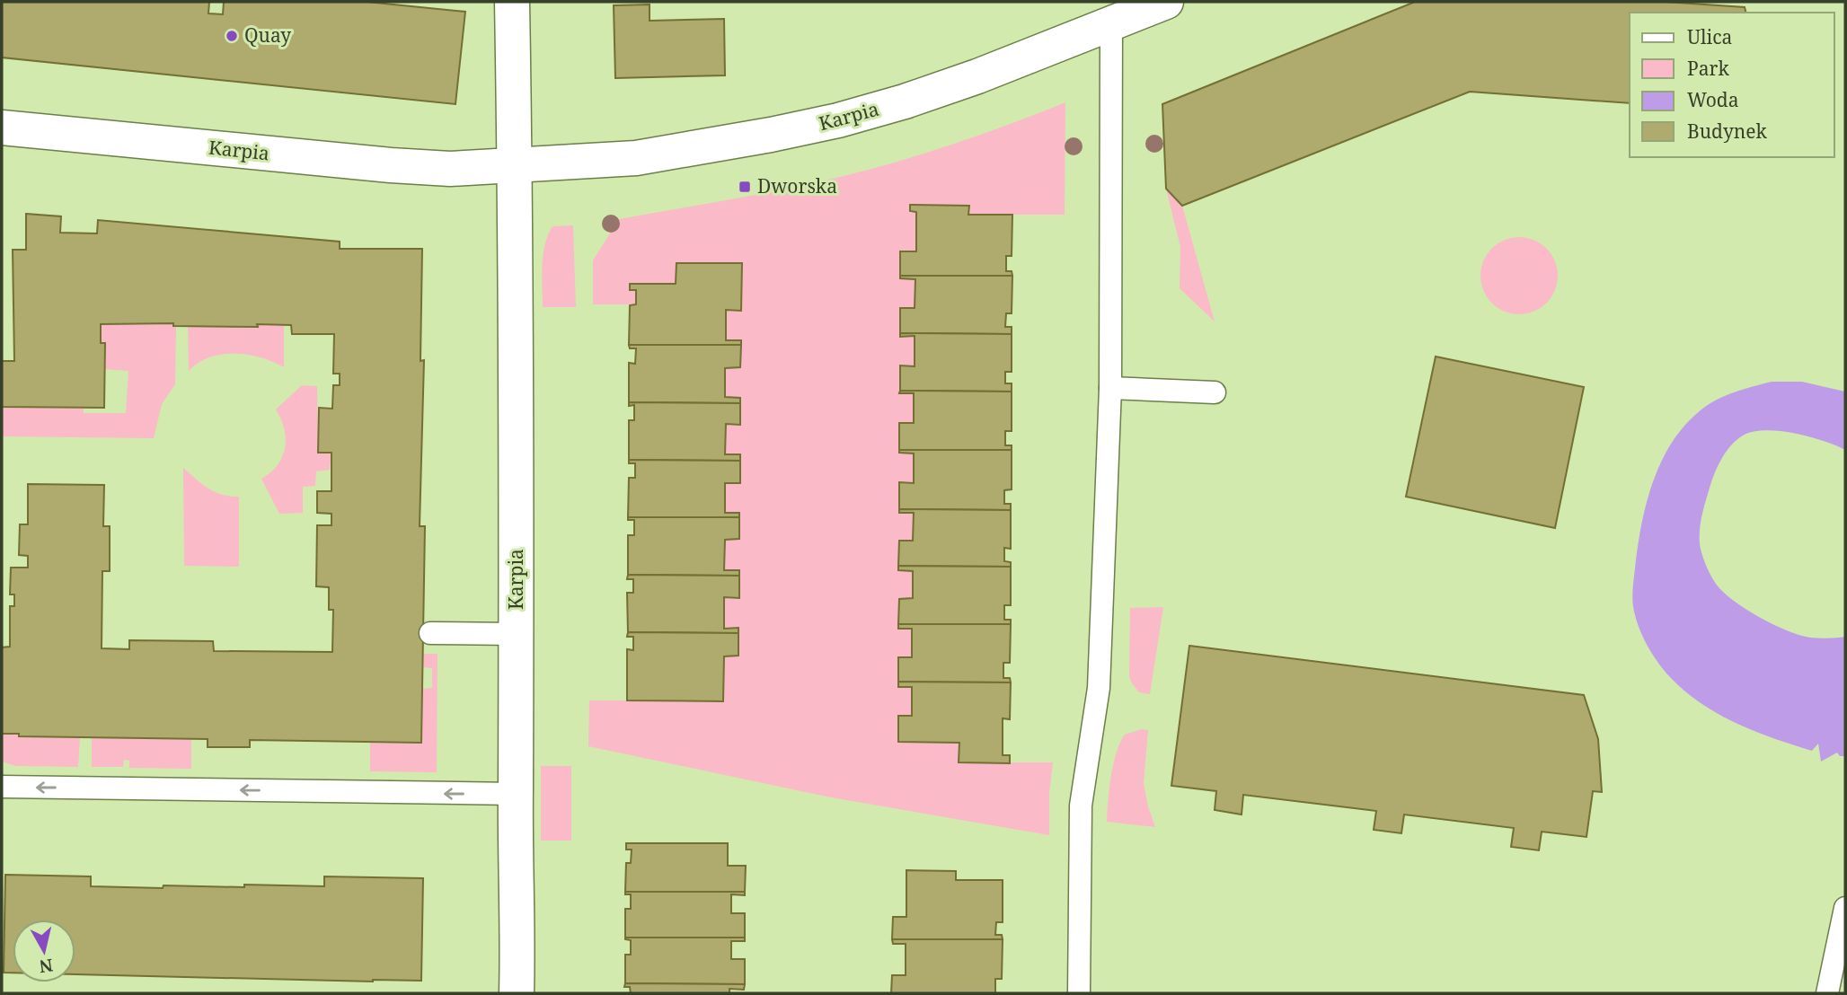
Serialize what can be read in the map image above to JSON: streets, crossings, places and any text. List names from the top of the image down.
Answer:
{
  "streets": {
    "street": ["Karpia"]
  },
  "places": {
    "other": ["Quay"],
    "transit": ["Dworska"]
  },
  "legend": [
    "Ulica",
    "Park",
    "Woda",
    "Budynek"
  ],
  "north": "bottom"
}
